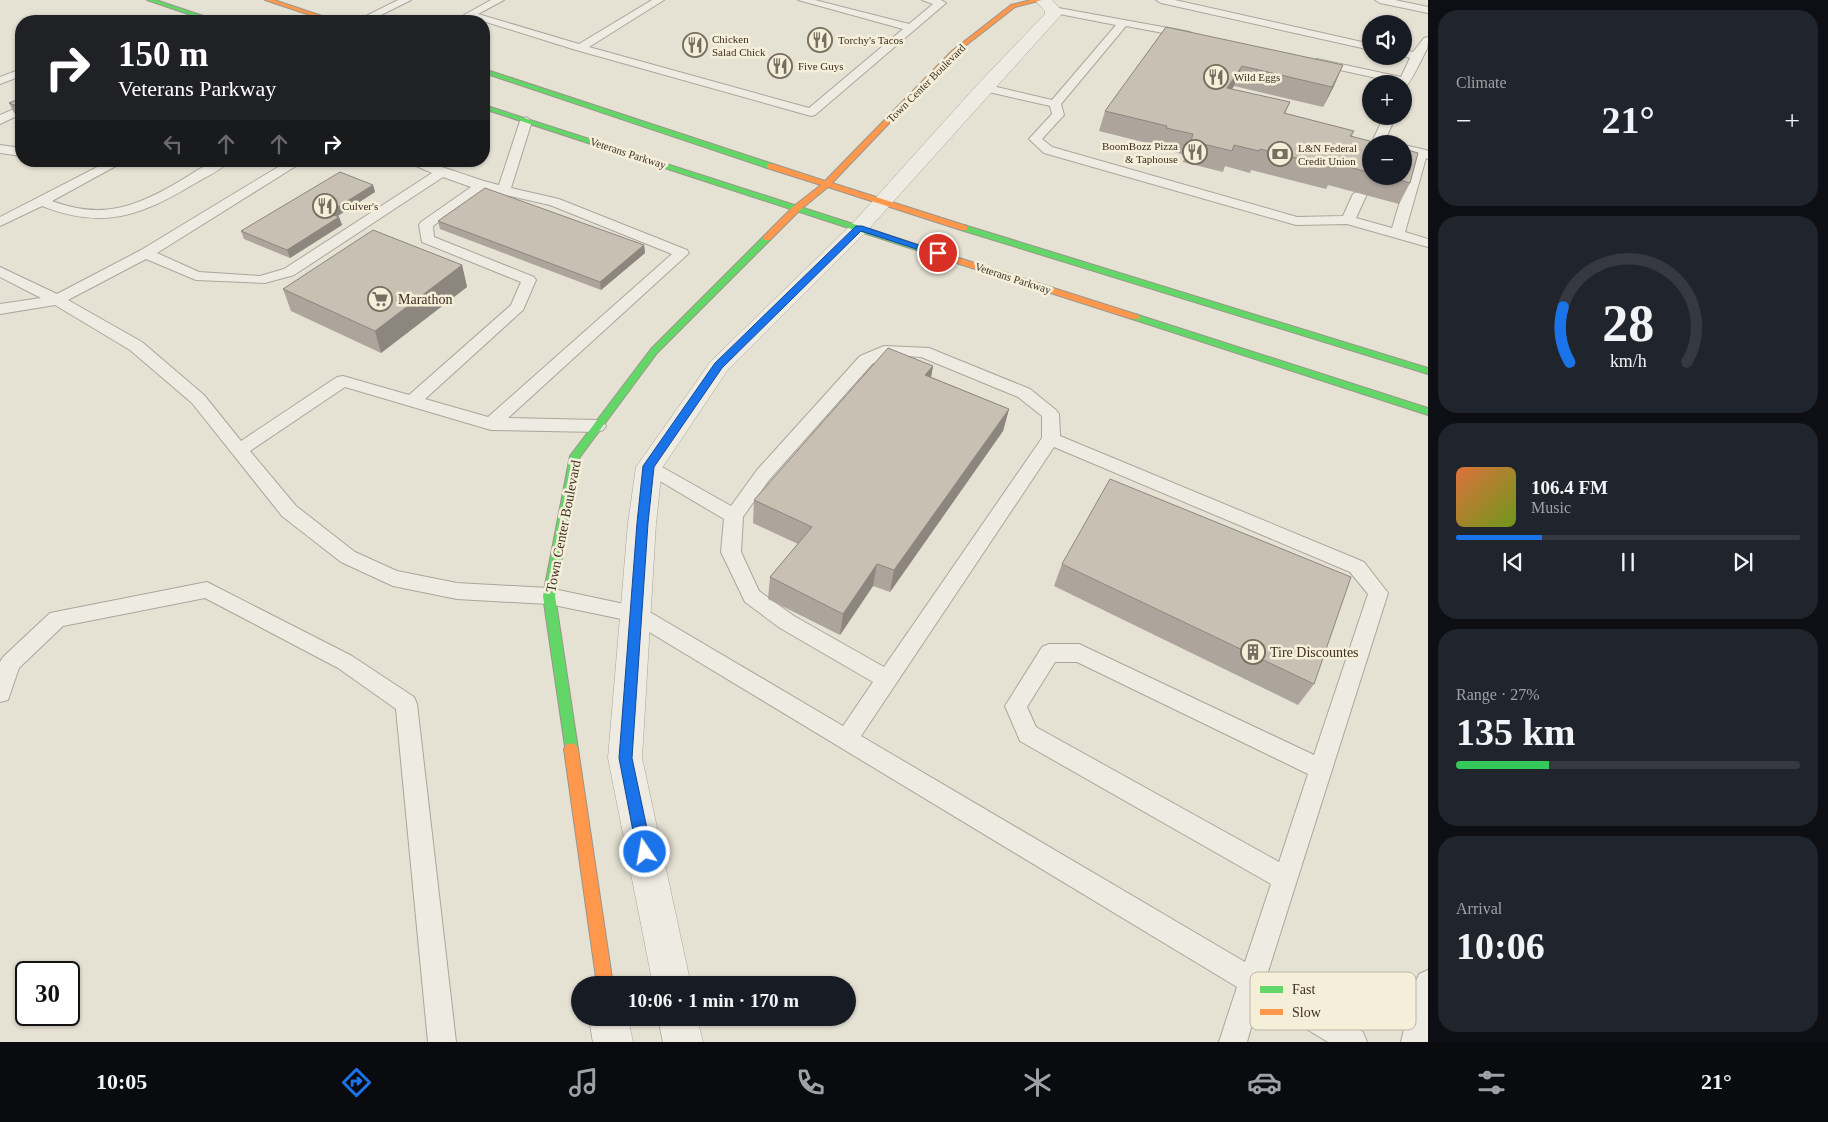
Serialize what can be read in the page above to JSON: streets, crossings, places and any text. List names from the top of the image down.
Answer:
{
  "streets": {
    "main road": ["Town Center Boulevard", "Veterans Parkway"]
  },
  "crossings": [
    ["Town Center Boulevard", "Veterans Parkway"]
  ],
  "places": {
    "restaurant": [
      "Torchy's Tacos",
      "Chicken Salad Chick",
      "Five Guys",
      "Wild Eggs",
      "BoomBozz Pizza & Taphouse",
      "Culver's"
    ],
    "bank": ["L&N Federal Credit Union"],
    "supermarket": ["Marathon"],
    "building": ["Tire Discountes"]
  },
  "legend": ["Fast", "Slow"],
  "page": {
    "tile": [
      "Climate",
      ["Range · 27%", "135 km"],
      ["Arrival", "10:06"]
    ],
    "map_buttons": ["+", "−"],
    "turn": ["150 m", "Veterans Parkway"],
    "heat": ["−", "21°", "+"],
    "song": ["106.4 FM", "Music"],
    "limit": "30",
    "trip": "10:06 · 1 min · 170 m",
    "tabs": ["10:05", "21°"],
    "gauge": ["28", "km/h"]
  }
}
